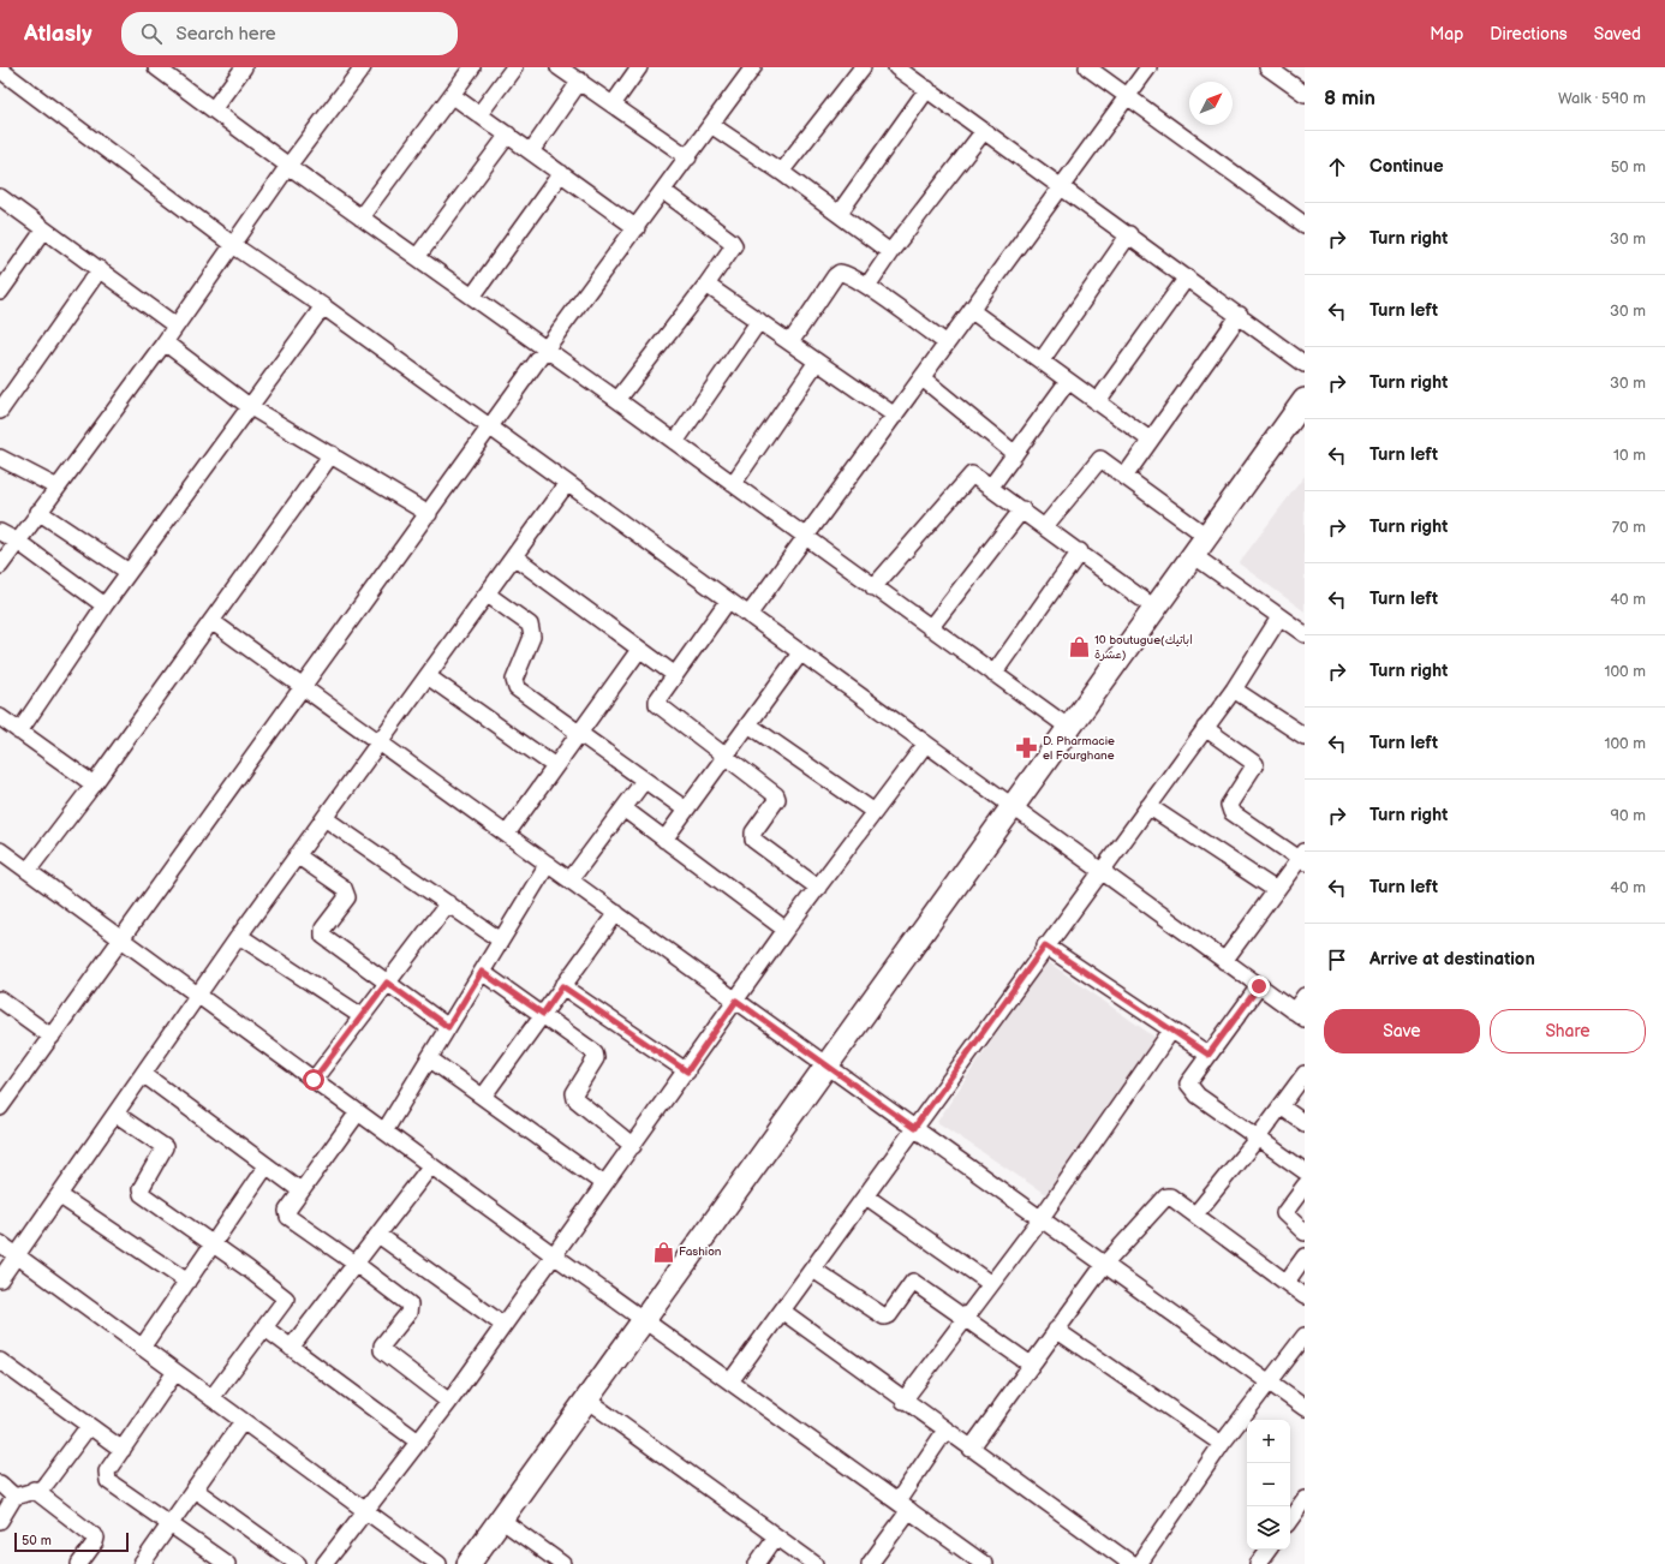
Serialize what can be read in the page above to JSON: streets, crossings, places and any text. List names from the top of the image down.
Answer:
{
  "places": {
    "shop": ["10 boutugue(اباتيك عشرة)", "Fashion"],
    "pharmacy": ["D. Pharmacie el Fourghane"]
  },
  "scale_bar": "50 m",
  "north": "top right",
  "page": {
    "header": "Atlasly",
    "search": "Search here",
    "nav": ["Map", "Directions", "Saved"],
    "heading": ["8 min", "Walk · 590 m"],
    "list": [
      ["Continue", "50 m"],
      ["Turn right", "30 m"],
      ["Turn left", "30 m"],
      ["Turn right", "30 m"],
      ["Turn left", "10 m"],
      ["Turn right", "70 m"],
      ["Turn left", "40 m"],
      ["Turn right", "100 m"],
      ["Turn left", "100 m"],
      ["Turn right", "90 m"],
      ["Turn left", "40 m"],
      "Arrive at destination"
    ],
    "buttons": ["Save", "Share"],
    "map_buttons": ["+", "−"],
    "scale": "50 m"
  }
}
